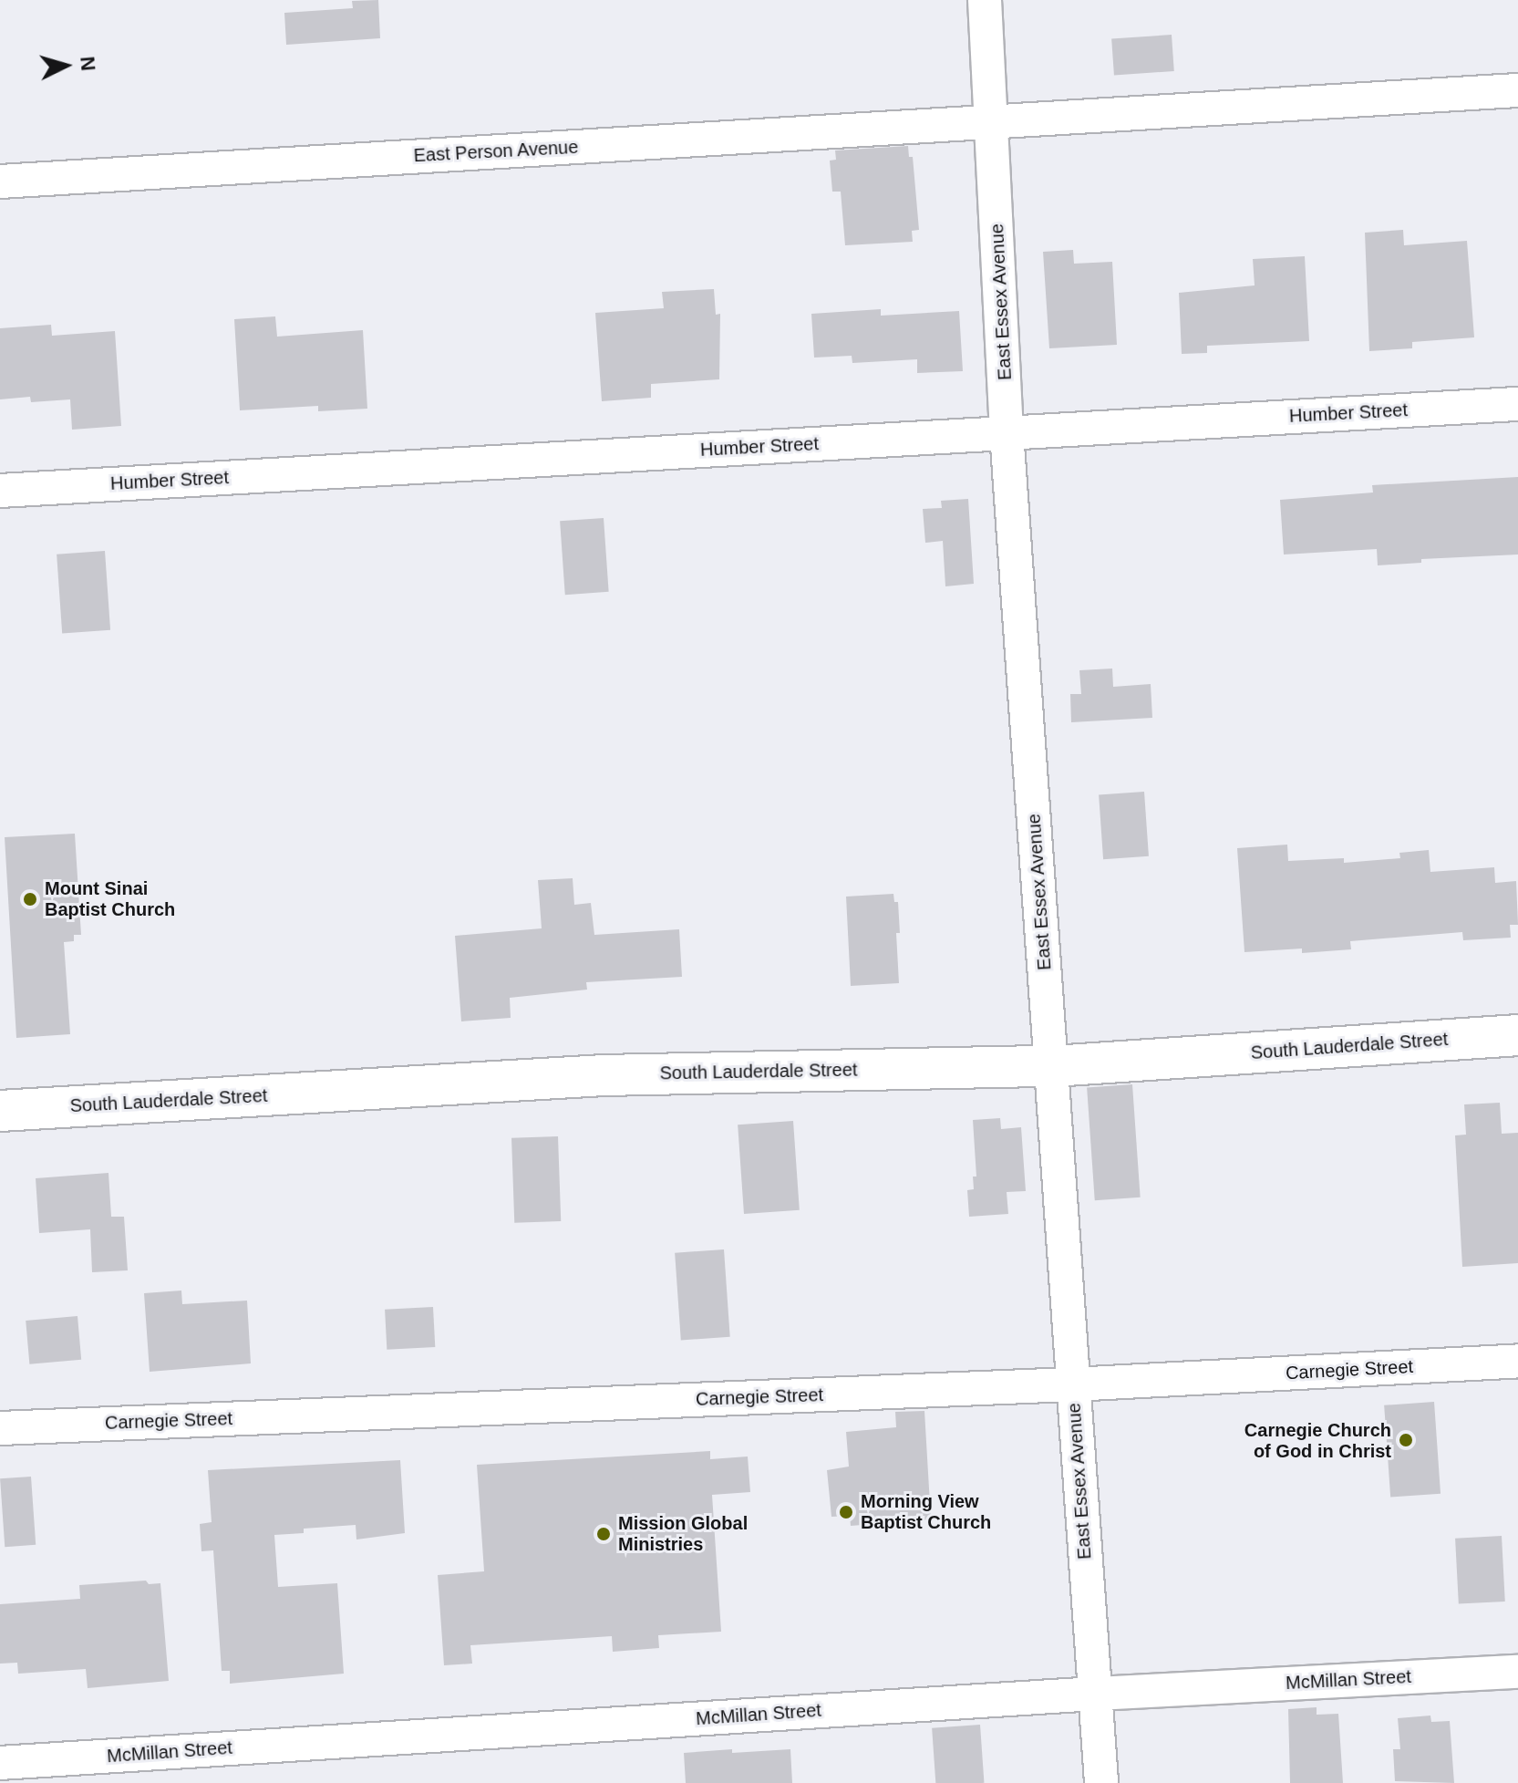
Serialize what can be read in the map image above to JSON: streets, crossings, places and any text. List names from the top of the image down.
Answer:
{
  "streets": {
    "street": [
      "East Person Avenue",
      "East Essex Avenue",
      "Humber Street",
      "South Lauderdale Street",
      "Carnegie Street",
      "McMillan Street"
    ]
  },
  "crossings": [
    ["East Person Avenue", "East Essex Avenue"],
    ["East Essex Avenue", "Humber Street"],
    ["East Essex Avenue", "South Lauderdale Street"],
    ["East Essex Avenue", "Carnegie Street"],
    ["East Essex Avenue", "McMillan Street"]
  ],
  "places": [
    "Mount Sinai Baptist Church",
    "Carnegie Church of God in Christ",
    "Morning View Baptist Church",
    "Mission Global Ministries"
  ],
  "north": "right"
}
